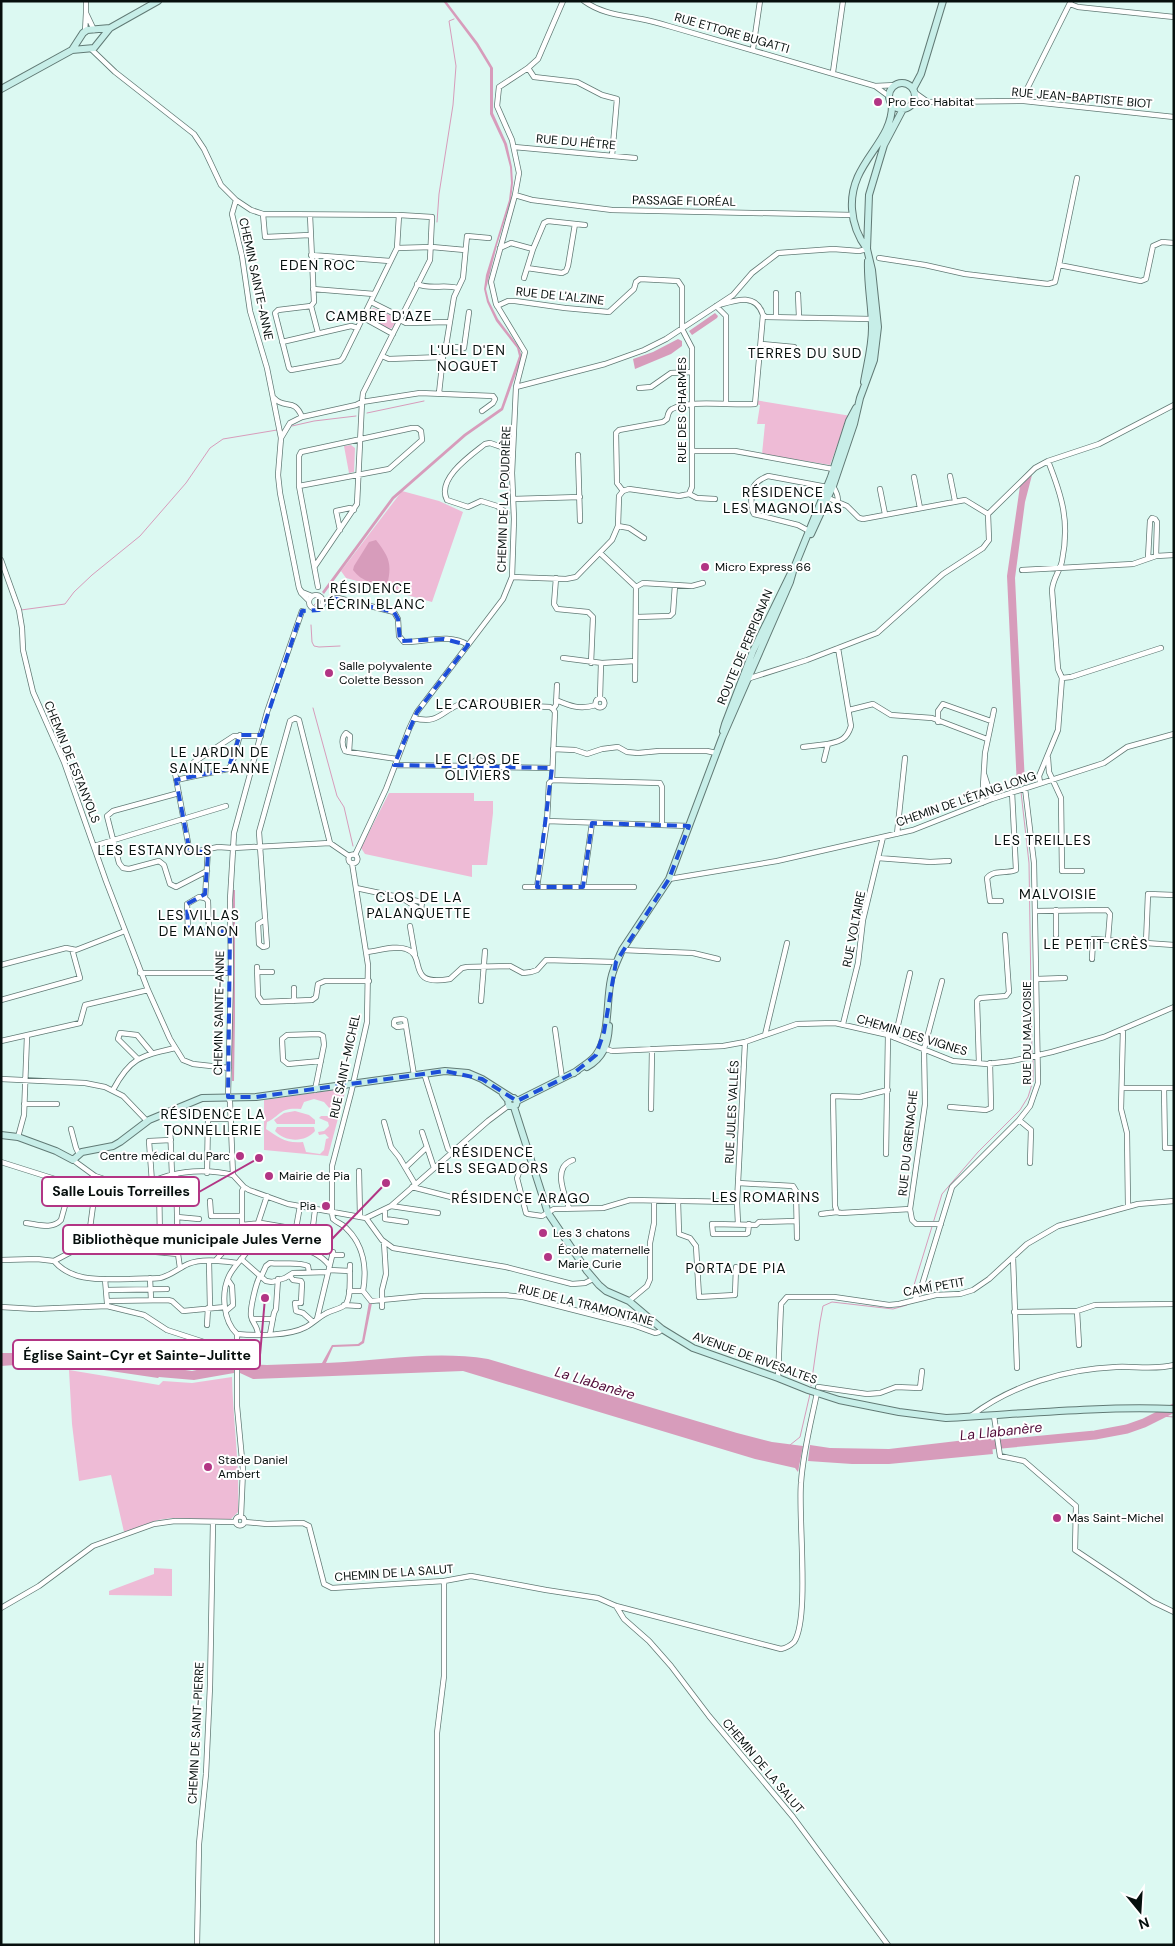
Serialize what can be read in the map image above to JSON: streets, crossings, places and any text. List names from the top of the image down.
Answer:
{
  "streets": {
    "main road": ["ROUTE DE PERPIGNAN", "AVENUE DE RIVESALTES"],
    "street": [
      "RUE ETTORE BUGATTI",
      "RUE JEAN-BAPTISTE BIOT",
      "RUE DU HÊTRE",
      "PASSAGE FLORÉAL",
      "CHEMIN SAINTE-ANNE",
      "RUE DE L'ALZINE",
      "RUE DES CHARMES",
      "CHEMIN DE LA POUDRIÈRE",
      "CHEMIN DE ESTANYOLS",
      "CHEMIN DE L'ÉTANG LONG",
      "RUE VOLTAIRE",
      "RUE DU MALVOISIE",
      "CHEMIN DES VIGNES",
      "RUE SAINT-MICHEL",
      "RUE JULES VALLÉS",
      "RUE DU GRENACHE",
      "CAMÍ PETIT",
      "RUE DE LA TRAMONTANE",
      "CHEMIN DE LA SALUT",
      "CHEMIN DE SAINT-PIERRE"
    ]
  },
  "crossings": [
    ["RUE ETTORE BUGATTI", "RUE JEAN-BAPTISTE BIOT"],
    ["RUE ETTORE BUGATTI", "ROUTE DE PERPIGNAN"],
    ["RUE JEAN-BAPTISTE BIOT", "ROUTE DE PERPIGNAN"],
    ["RUE DU HÊTRE", "CHEMIN DE LA POUDRIÈRE"],
    ["PASSAGE FLORÉAL", "CHEMIN DE LA POUDRIÈRE"],
    ["PASSAGE FLORÉAL", "ROUTE DE PERPIGNAN"],
    ["CHEMIN SAINTE-ANNE", "CHEMIN DE ESTANYOLS"],
    ["RUE DE L'ALZINE", "RUE DES CHARMES"],
    ["RUE DE L'ALZINE", "CHEMIN DE LA POUDRIÈRE"],
    ["CHEMIN DE LA POUDRIÈRE", "RUE SAINT-MICHEL"],
    ["ROUTE DE PERPIGNAN", "CHEMIN DE L'ÉTANG LONG"],
    ["ROUTE DE PERPIGNAN", "CHEMIN DES VIGNES"],
    ["CHEMIN DE L'ÉTANG LONG", "RUE VOLTAIRE"],
    ["CHEMIN DE L'ÉTANG LONG", "RUE DU MALVOISIE"],
    ["RUE VOLTAIRE", "CHEMIN DES VIGNES"],
    ["RUE DU MALVOISIE", "CHEMIN DES VIGNES"],
    ["RUE DU MALVOISIE", "RUE DU GRENACHE"],
    ["RUE DU MALVOISIE", "CAMÍ PETIT"],
    ["CHEMIN DES VIGNES", "RUE JULES VALLÉS"],
    ["CHEMIN DES VIGNES", "RUE DU GRENACHE"],
    ["CAMÍ PETIT", "AVENUE DE RIVESALTES"],
    ["RUE DE LA TRAMONTANE", "AVENUE DE RIVESALTES"],
    ["AVENUE DE RIVESALTES", "CHEMIN DE LA SALUT"]
  ],
  "districts": [
    "EDEN ROC",
    "CAMBRE D'AZE",
    "L'ULL D'EN NOGUET",
    "TERRES DU SUD",
    "RÉSIDENCE LES MAGNOLIAS",
    "RÉSIDENCE L'ÉCRIN BLANC",
    "LE CAROUBIER",
    "LE JARDIN DE SAINTE-ANNE",
    "LE CLOS DE OLIVIERS",
    "LES TREILLES",
    "LES ESTANYOLS",
    "MALVOISIE",
    "CLOS DE LA PALANQUETTE",
    "LES VILLAS DE MANON",
    "LE PETIT CRÈS",
    "RÉSIDENCE LA TONNELLERIE",
    "RÉSIDENCE ELS SEGADORS",
    "LES ROMARINS",
    "RÉSIDENCE ARAGO",
    "PORTA DE PIA"
  ],
  "water": ["La Llabanère"],
  "places": [
    "Pro Eco Habitat",
    "Micro Express 66",
    "Salle polyvalente Colette Besson",
    "Centre médical du Parc",
    "Salle Louis Torreilles",
    "Mairie de Pia",
    "Bibliothèque municipale Jules Verne",
    "Pia",
    "Les 3 chatons",
    "École maternelle Marie Curie",
    "Église Saint-Cyr et Sainte-Julitte",
    "Stade Daniel Ambert",
    "Mas Saint-Michel"
  ],
  "north": "bottom"
}
